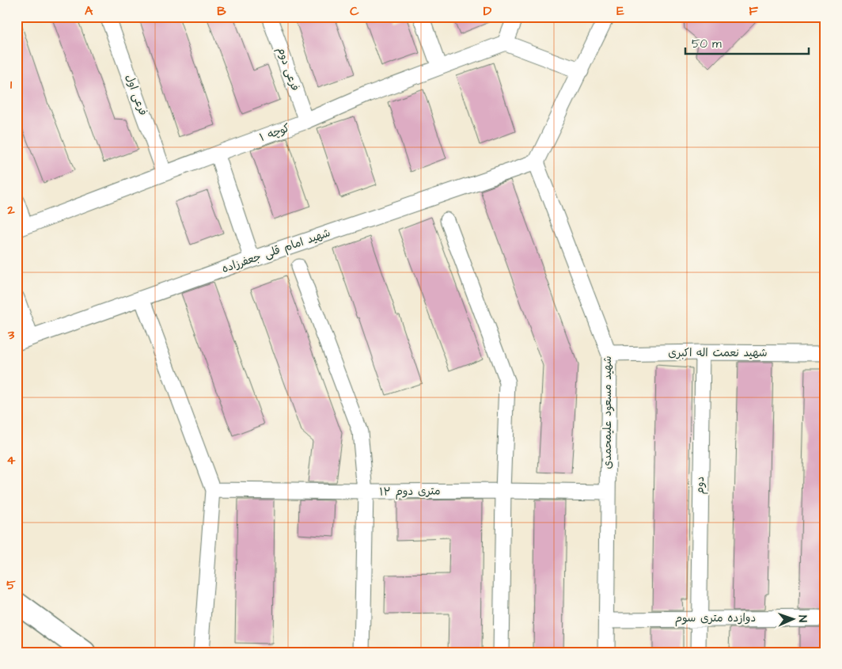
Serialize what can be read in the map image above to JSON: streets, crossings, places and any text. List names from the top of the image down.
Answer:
{
  "streets": {
    "street": [
      "فرعی دوم",
      "فرعی اول",
      "کوچه ۱",
      "شهید امام قلی جعفرزاده",
      "شهید نعمت اله اکبری",
      "شهید مسعود علیمحمدی",
      "دوم",
      "۱۲ متری دوم",
      "دوازده متری سوم"
    ]
  },
  "crossings": [
    ["فرعی دوم", "کوچه ۱"],
    ["فرعی اول", "کوچه ۱"],
    ["شهید امام قلی جعفرزاده", "شهید مسعود علیمحمدی"],
    ["شهید نعمت اله اکبری", "شهید مسعود علیمحمدی"],
    ["شهید نعمت اله اکبری", "دوم"],
    ["شهید مسعود علیمحمدی", "۱۲ متری دوم"],
    ["شهید مسعود علیمحمدی", "دوازده متری سوم"],
    ["دوم", "دوازده متری سوم"]
  ],
  "scale_bar": "50 m",
  "north": "right",
  "grid": {
    "columns": [
      "A",
      "B",
      "C",
      "D",
      "E",
      "F"
    ],
    "rows": [
      "1",
      "2",
      "3",
      "4",
      "5"
    ]
  }
}
